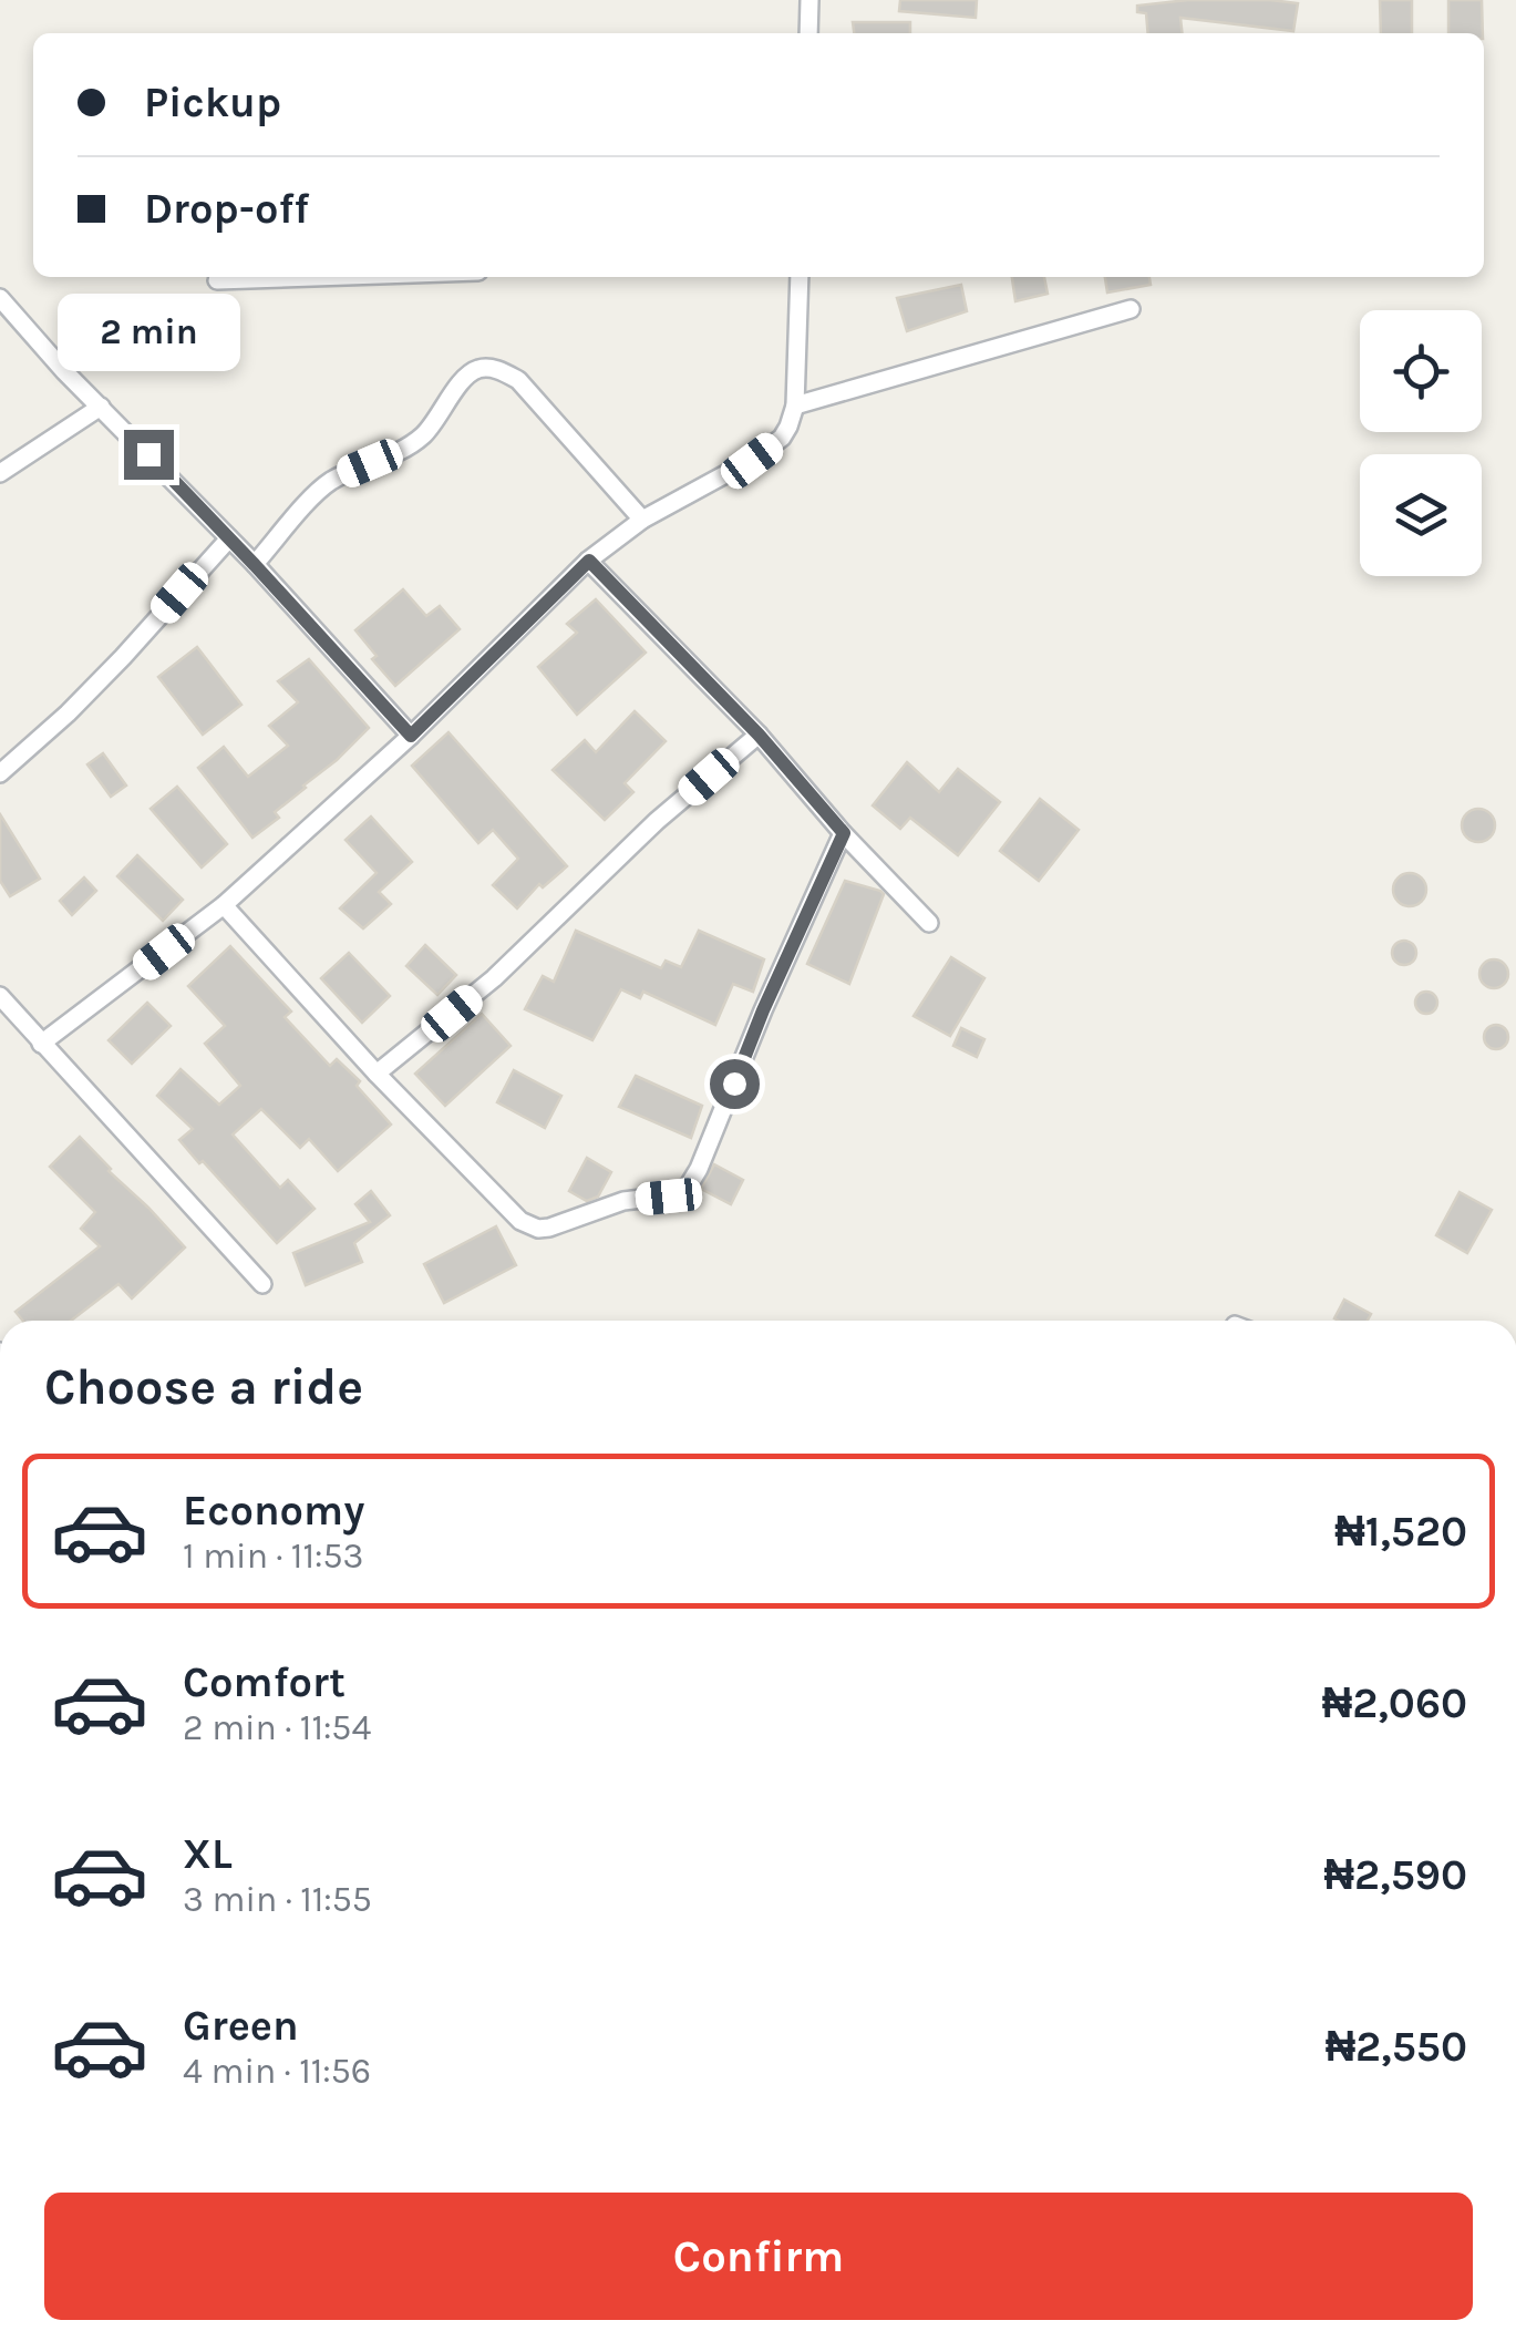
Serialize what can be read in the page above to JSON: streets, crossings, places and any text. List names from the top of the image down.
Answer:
{
  "page": {
    "banner": ["Pickup", "Drop-off"],
    "bubble": "2 min",
    "heading": "Choose a ride",
    "list": [
      {
        "name": "Economy",
        "note": "1 min · 11:53",
        "value": "₦1,520"
      },
      {
        "name": "Comfort",
        "note": "2 min · 11:54",
        "value": "₦2,060"
      },
      {
        "name": "XL",
        "note": "3 min · 11:55",
        "value": "₦2,590"
      },
      {
        "name": "Green",
        "note": "4 min · 11:56",
        "value": "₦2,550"
      }
    ],
    "buttons": "Confirm"
  }
}
